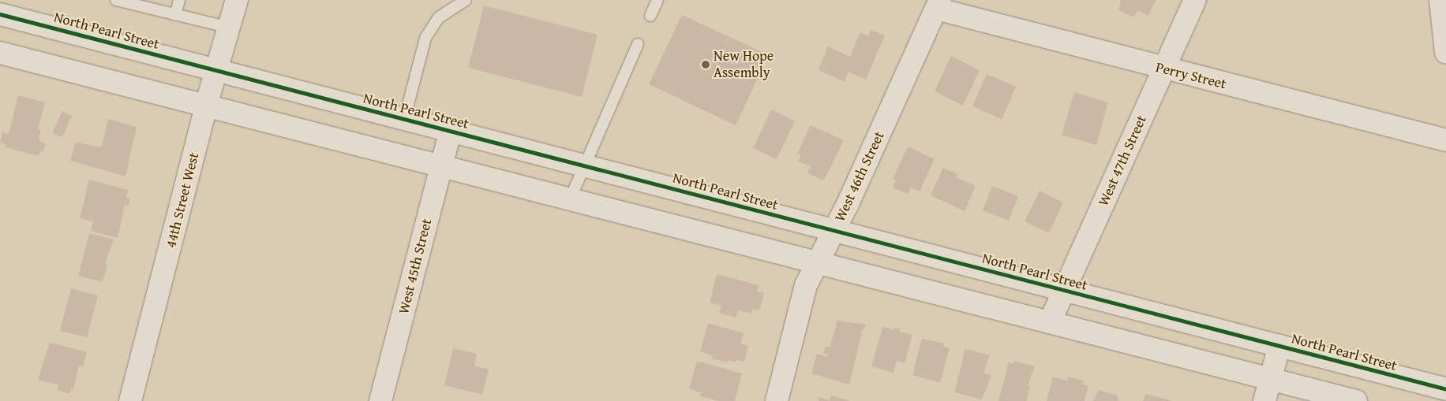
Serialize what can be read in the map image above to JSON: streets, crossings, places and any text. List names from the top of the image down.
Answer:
{
  "streets": {
    "street": [
      "North Pearl Street",
      "Perry Street",
      "West 47th Street",
      "West 46th Street",
      "44th Street West",
      "West 45th Street"
    ]
  },
  "crossings": [
    ["North Pearl Street", "West 47th Street"],
    ["North Pearl Street", "West 46th Street"],
    ["North Pearl Street", "44th Street West"],
    ["North Pearl Street", "West 45th Street"],
    ["Perry Street", "West 47th Street"],
    ["Perry Street", "West 46th Street"]
  ],
  "places": ["New Hope Assembly"]
}
